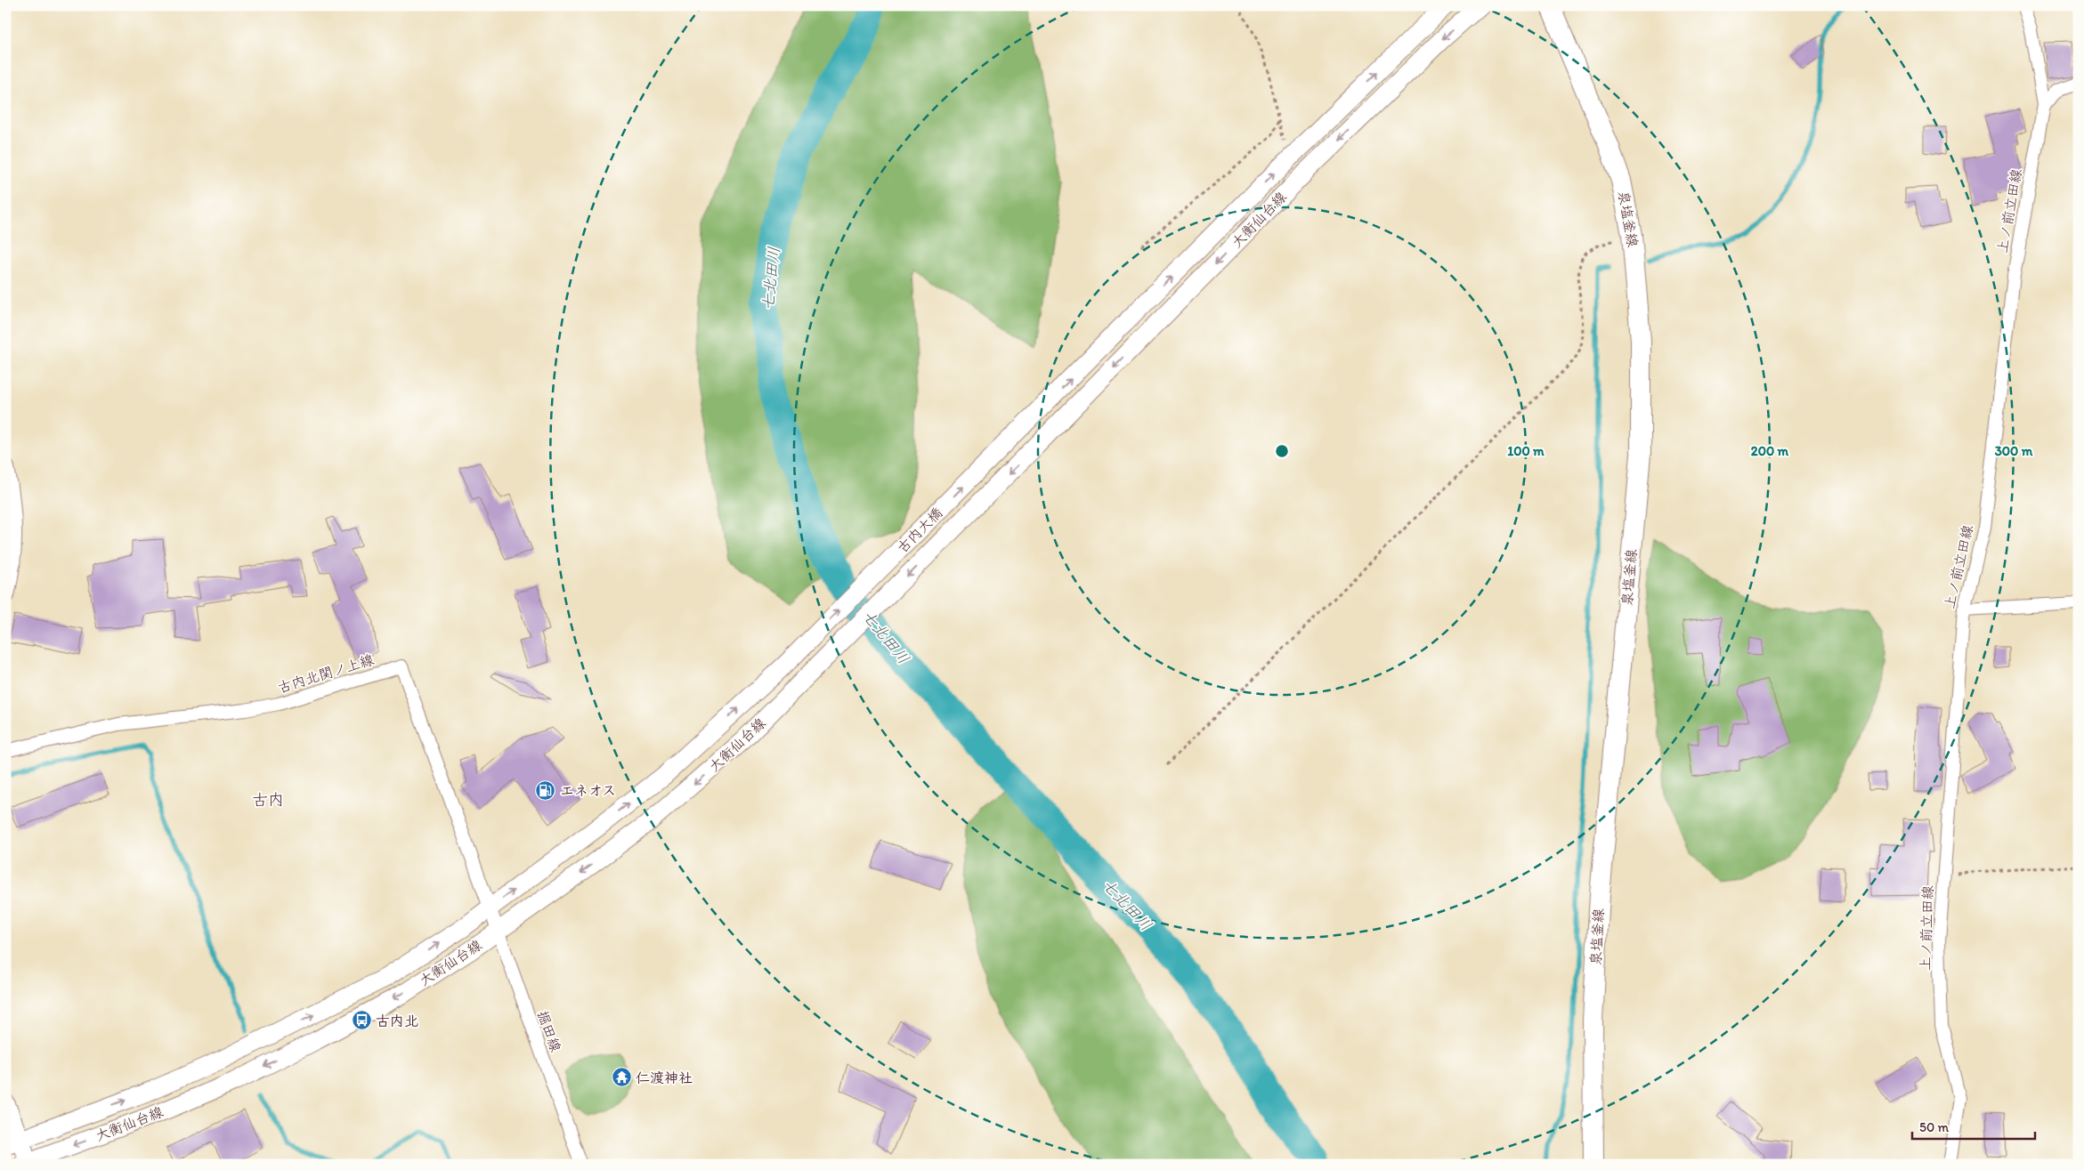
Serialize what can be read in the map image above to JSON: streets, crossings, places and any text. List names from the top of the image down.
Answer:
{
  "streets": {
    "main road": ["泉塩釜線", "大衡仙台線", "古内大橋"],
    "street": ["上ノ前立田線", "古内北関ノ上線", "掘田線"]
  },
  "crossings": [
    ["大衡仙台線", "古内大橋"],
    ["大衡仙台線", "古内北関ノ上線"],
    ["大衡仙台線", "掘田線"],
    ["古内北関ノ上線", "掘田線"]
  ],
  "districts": ["古内"],
  "water": ["七北田川"],
  "places": {
    "fuel station": ["エネオス"],
    "bus stop": ["古内北"],
    "temple": ["仁渡神社"]
  },
  "scale_bar": "50 m",
  "rings": ["100 m", "200 m", "300 m"]
}
